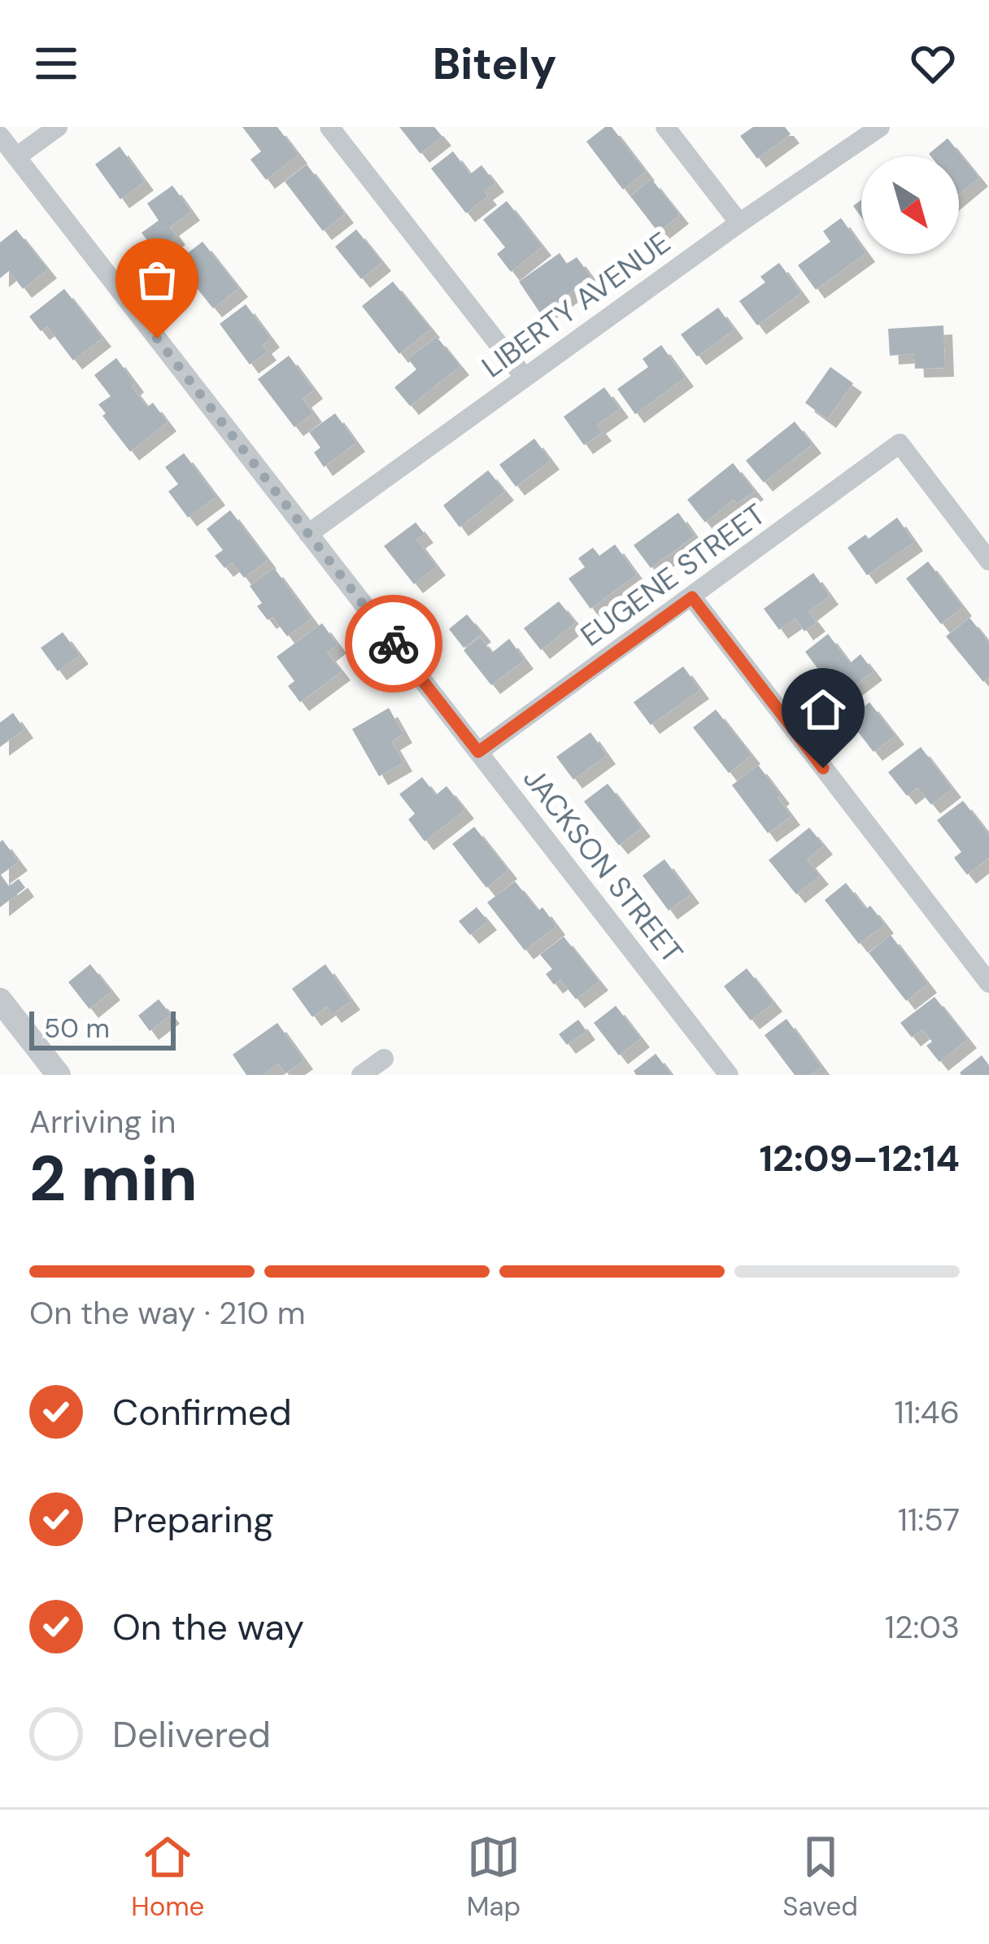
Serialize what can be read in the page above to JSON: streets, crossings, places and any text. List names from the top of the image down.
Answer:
{
  "streets": {
    "street": ["LIBERTY AVENUE", "EUGENE STREET", "JACKSON STREET"]
  },
  "crossings": [
    ["LIBERTY AVENUE", "JACKSON STREET"],
    ["EUGENE STREET", "JACKSON STREET"]
  ],
  "scale_bar": "50 m",
  "north": "bottom right",
  "page": {
    "header": "Bitely",
    "scale": "50 m",
    "heading": ["2 min", "Arriving in", "12:09–12:14"],
    "bar": "On the way · 210 m",
    "list": [
      ["Confirmed", "11:46"],
      ["Preparing", "11:57"],
      ["On the way", "12:03"],
      "Delivered"
    ],
    "tabs": ["Home", "Map", "Saved"]
  }
}
